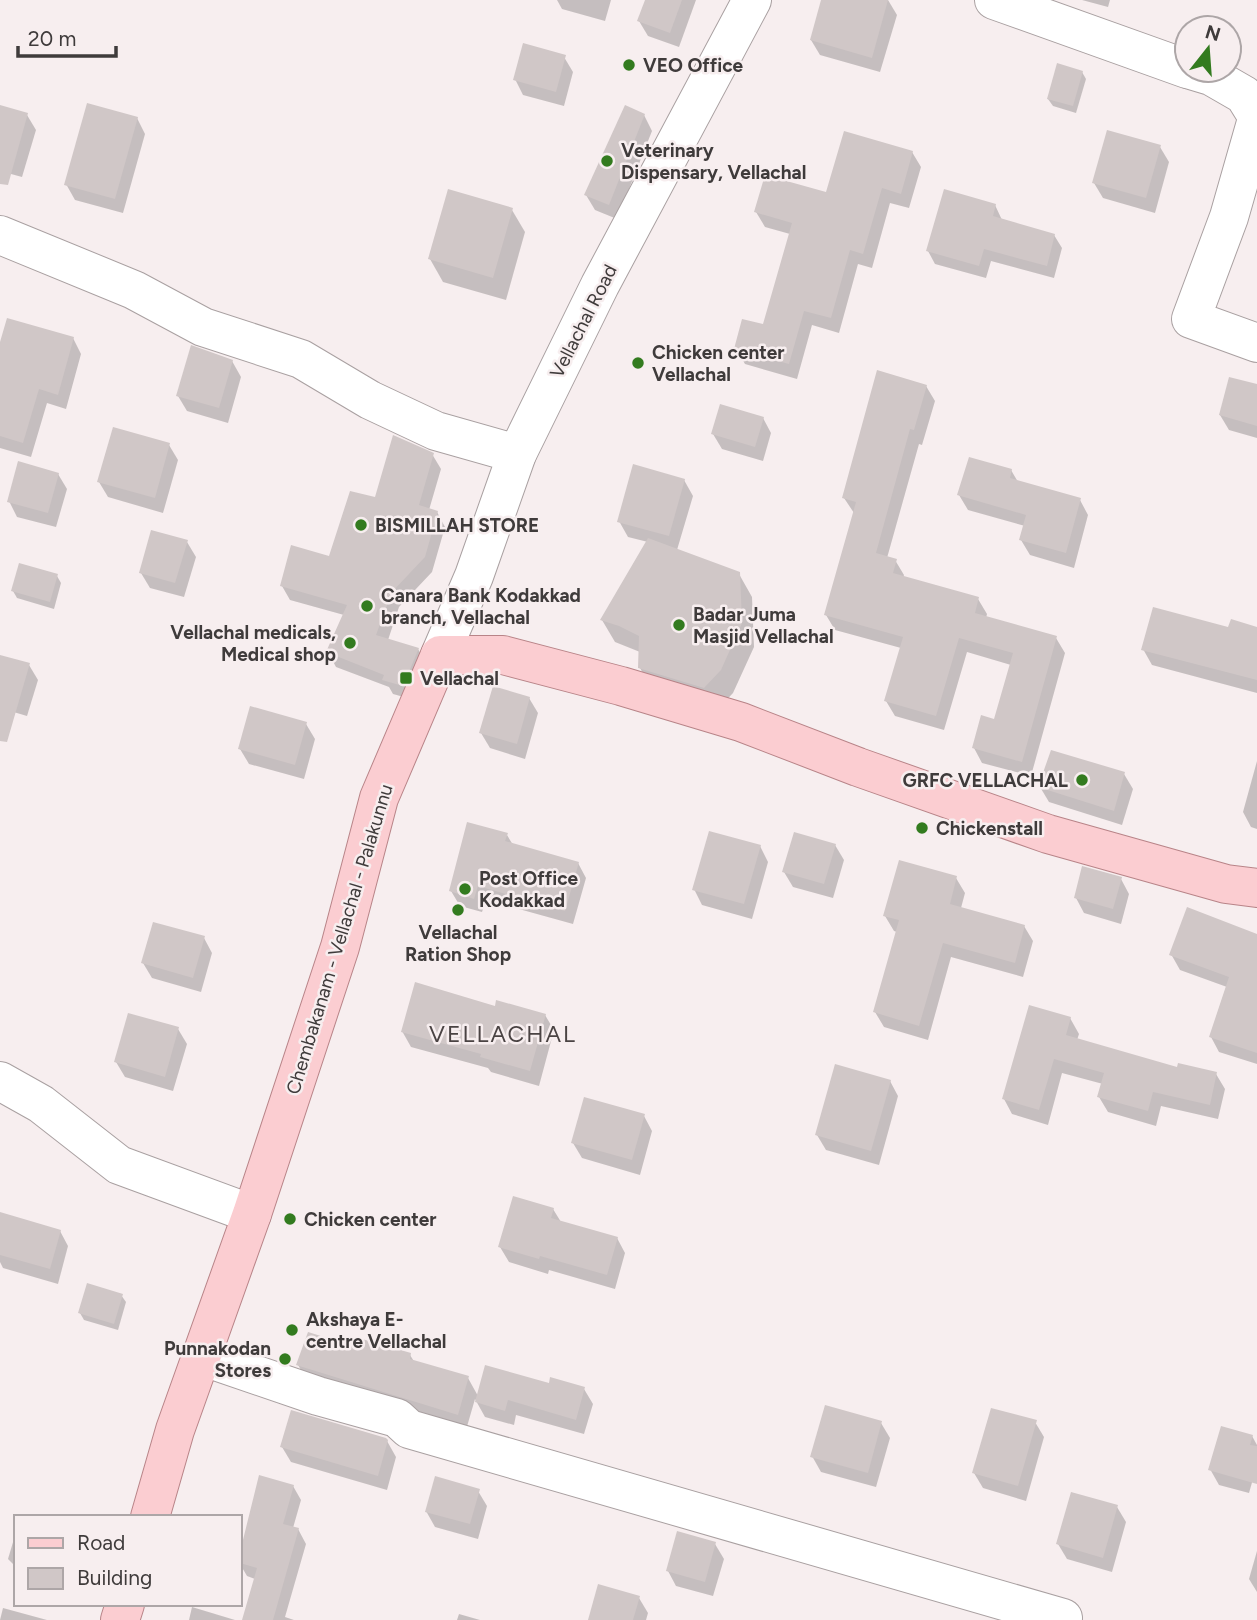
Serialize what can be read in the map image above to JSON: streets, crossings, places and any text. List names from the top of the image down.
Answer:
{
  "streets": {
    "main road": ["Chembakanam - Vellachal - Palakunnu"],
    "street": ["Vellachal Road"]
  },
  "crossings": [
    ["Vellachal Road", "Chembakanam - Vellachal - Palakunnu"]
  ],
  "districts": ["VELLACHAL"],
  "places": {
    "other": [
      "VEO Office",
      "Veterinary Dispensary, Vellachal",
      "Chicken center Vellachal",
      "BISMILLAH STORE",
      "Canara Bank Kodakkad branch, Vellachal",
      "Badar Juma Masjid Vellachal",
      "Vellachal medicals, Medical shop",
      "GRFC VELLACHAL",
      "Chickenstall",
      "Post Office Kodakkad",
      "Vellachal Ration Shop",
      "Chicken center",
      "Akshaya E- centre Vellachal",
      "Punnakodan Stores"
    ],
    "transit": ["Vellachal"]
  },
  "legend": ["Road", "Building"],
  "scale_bar": "20 m",
  "north": "top"
}
